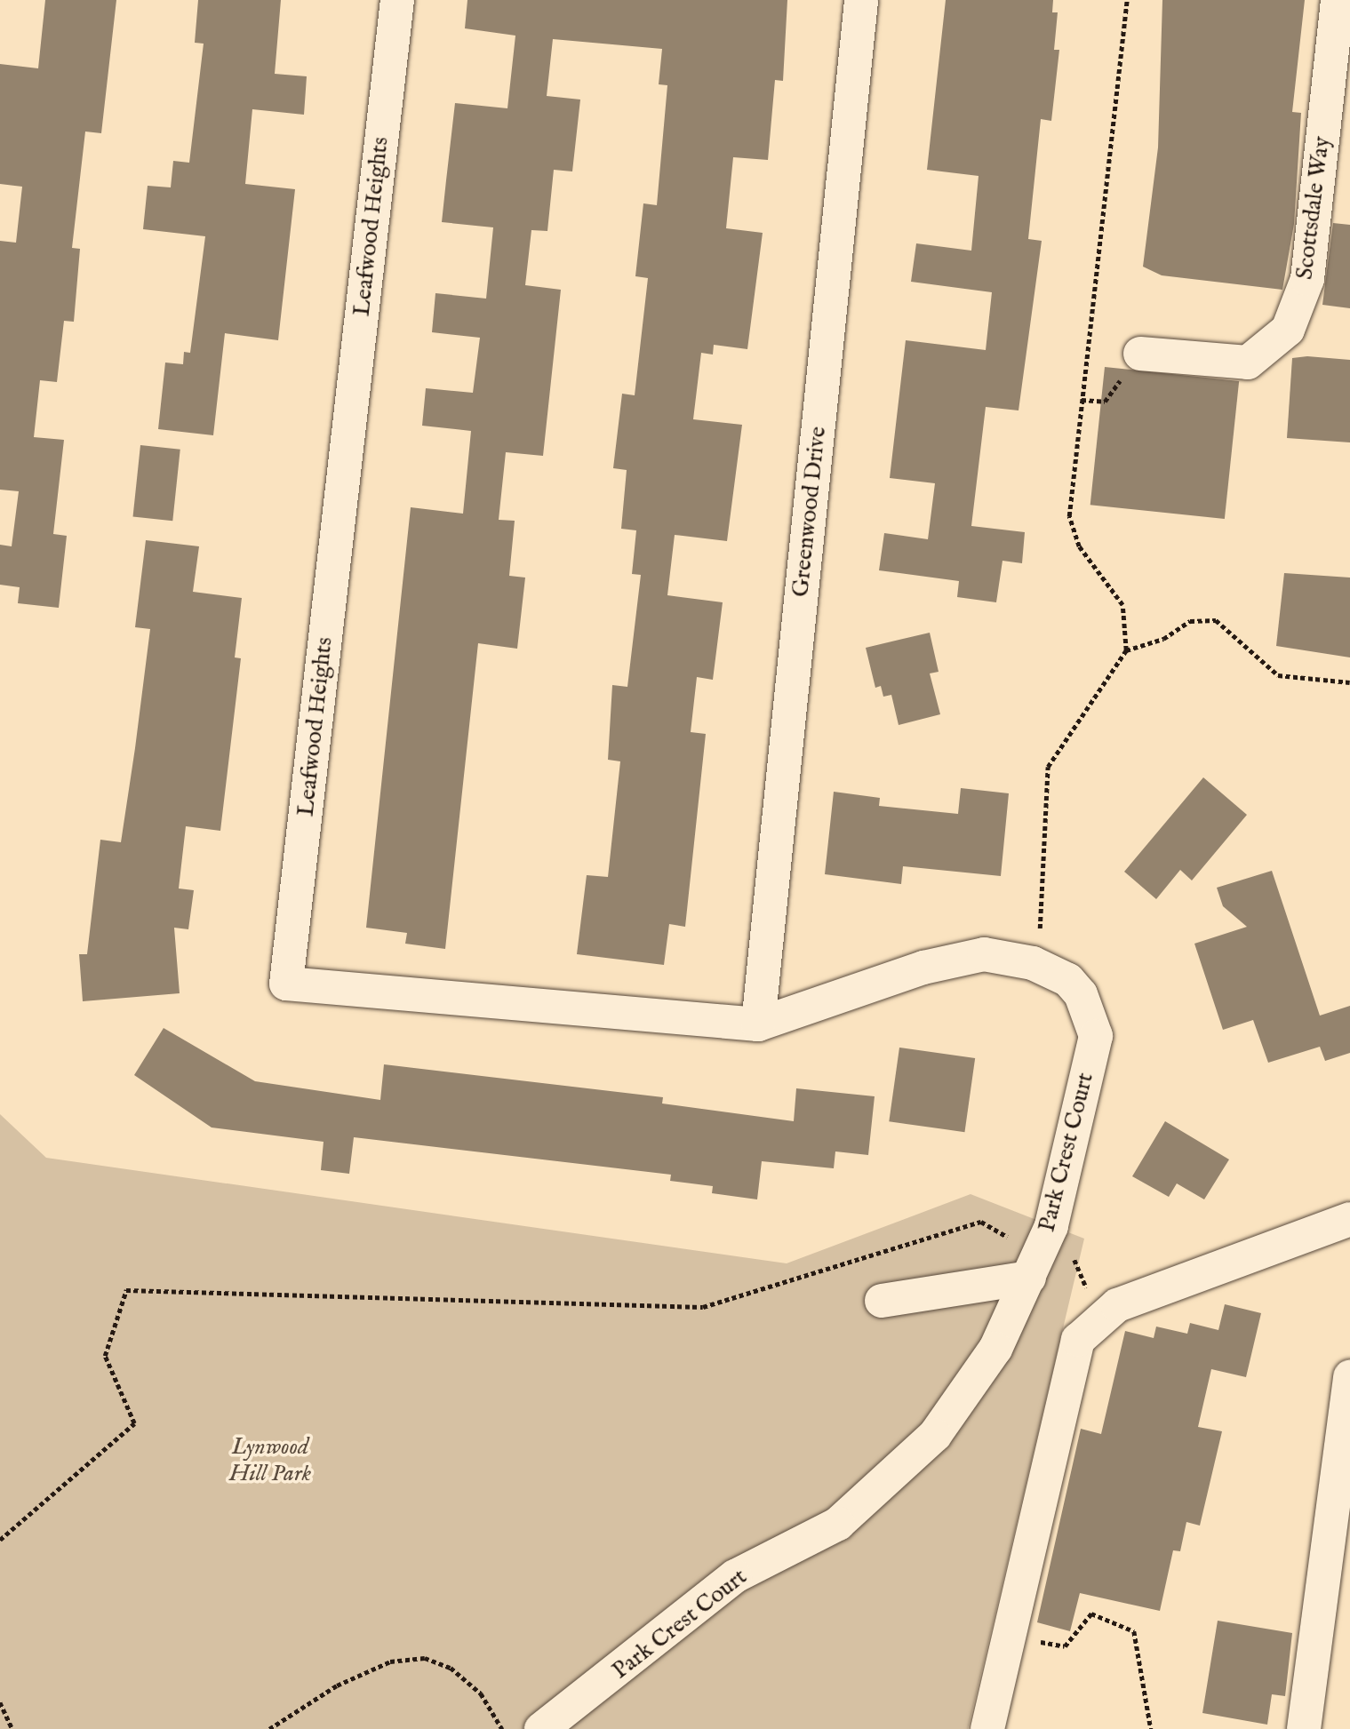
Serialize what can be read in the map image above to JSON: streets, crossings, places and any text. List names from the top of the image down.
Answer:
{
  "streets": {
    "street": [
      "Scottsdale Way",
      "Leafwood Heights",
      "Greenwood Drive",
      "Park Crest Court"
    ]
  },
  "crossings": [
    ["Leafwood Heights", "Greenwood Drive"],
    ["Leafwood Heights", "Park Crest Court"],
    ["Greenwood Drive", "Park Crest Court"]
  ],
  "parks": ["Lynwood Hill Park"]
}
